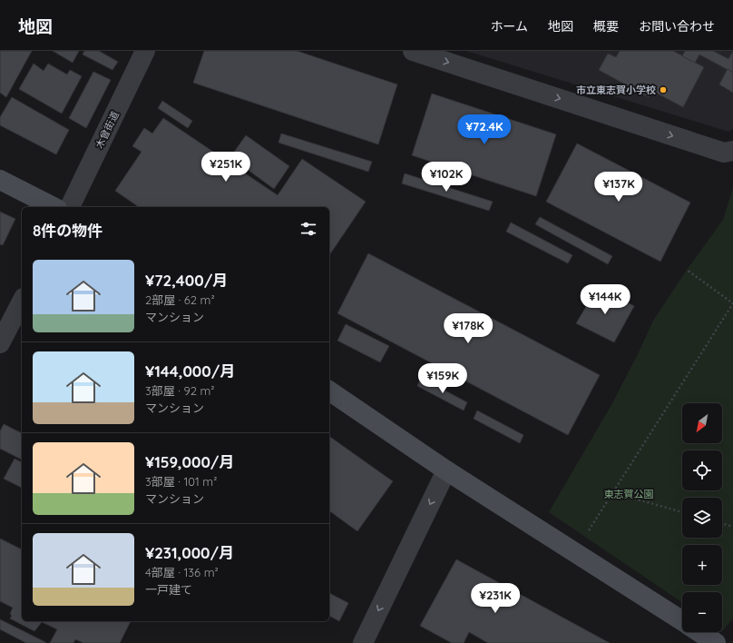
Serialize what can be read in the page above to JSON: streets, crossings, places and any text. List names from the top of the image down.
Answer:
{
  "streets": {
    "street": ["木曾街道"]
  },
  "parks": ["東志賀公園"],
  "places": ["市立東志賀小学校"],
  "north": "bottom left",
  "page": {
    "header": "地図",
    "nav": [
      "ホーム",
      "地図",
      "概要",
      "お問い合わせ"
    ],
    "price": [
      "¥72.4K",
      "¥251K",
      "¥102K",
      "¥137K",
      "¥144K",
      "¥178K",
      "¥159K",
      "¥231K"
    ],
    "heading": "8件の物件",
    "list": [
      {
        "name": "¥72,400/月",
        "note": "2部屋 · 62 m² · マンション"
      },
      {
        "name": "¥144,000/月",
        "note": "3部屋 · 92 m² · マンション"
      },
      {
        "name": "¥159,000/月",
        "note": "3部屋 · 101 m² · マンション"
      },
      {
        "name": "¥231,000/月",
        "note": "4部屋 · 136 m² · 一戸建て"
      }
    ],
    "map_buttons": ["+", "−"]
  }
}
